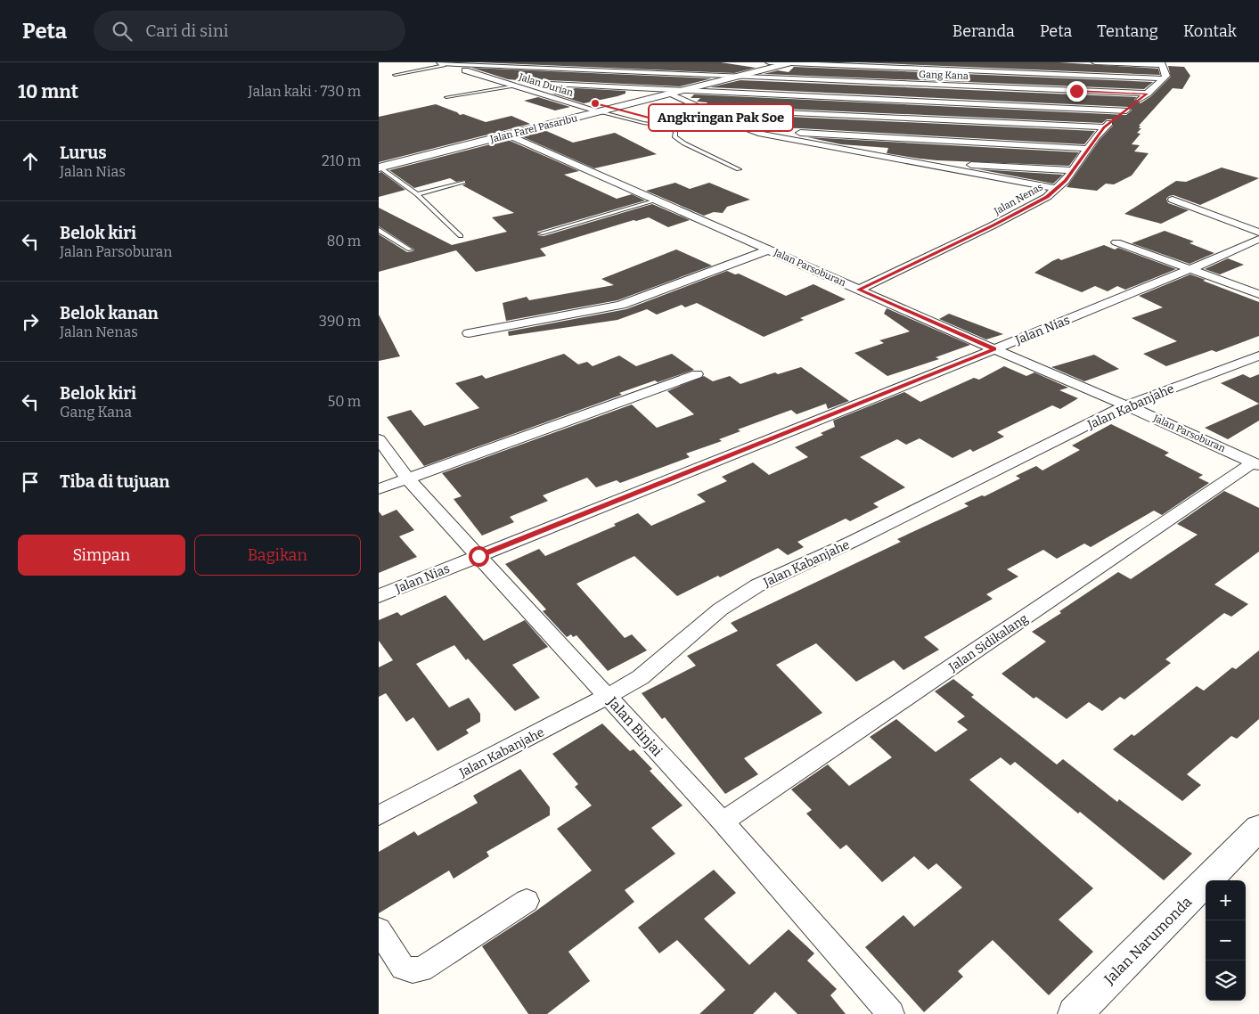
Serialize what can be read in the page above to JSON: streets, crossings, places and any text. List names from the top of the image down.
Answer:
{
  "streets": {
    "street": [
      "Gang Kana",
      "Jalan Durian",
      "Jalan Farel Pasaribu",
      "Jalan Nenas",
      "Jalan Parsoburan",
      "Jalan Nias",
      "Jalan Kabanjahe",
      "Jalan Sidikalang",
      "Jalan Binjai",
      "Jalan Narumonda"
    ]
  },
  "crossings": [
    ["Gang Kana", "Jalan Durian"],
    ["Gang Kana", "Jalan Farel Pasaribu"],
    ["Gang Kana", "Jalan Nenas"],
    ["Jalan Durian", "Jalan Farel Pasaribu"],
    ["Jalan Farel Pasaribu", "Jalan Parsoburan"],
    ["Jalan Nenas", "Jalan Parsoburan"],
    ["Jalan Parsoburan", "Jalan Nias"],
    ["Jalan Parsoburan", "Jalan Kabanjahe"],
    ["Jalan Parsoburan", "Jalan Sidikalang"],
    ["Jalan Nias", "Jalan Binjai"],
    ["Jalan Kabanjahe", "Jalan Binjai"],
    ["Jalan Sidikalang", "Jalan Binjai"]
  ],
  "places": ["Angkringan Pak Soe"],
  "page": {
    "header": "Peta",
    "search": "Cari di sini",
    "nav": [
      "Beranda",
      "Peta",
      "Tentang",
      "Kontak"
    ],
    "heading": ["10 mnt", "Jalan kaki · 730 m"],
    "list": [
      ["Lurus", "Jalan Nias", "210 m"],
      ["Belok kiri", "Jalan Parsoburan", "80 m"],
      ["Belok kanan", "Jalan Nenas", "390 m"],
      ["Belok kiri", "Gang Kana", "50 m"],
      "Tiba di tujuan"
    ],
    "buttons": ["Simpan", "Bagikan"],
    "map_buttons": ["+", "−"]
  }
}
